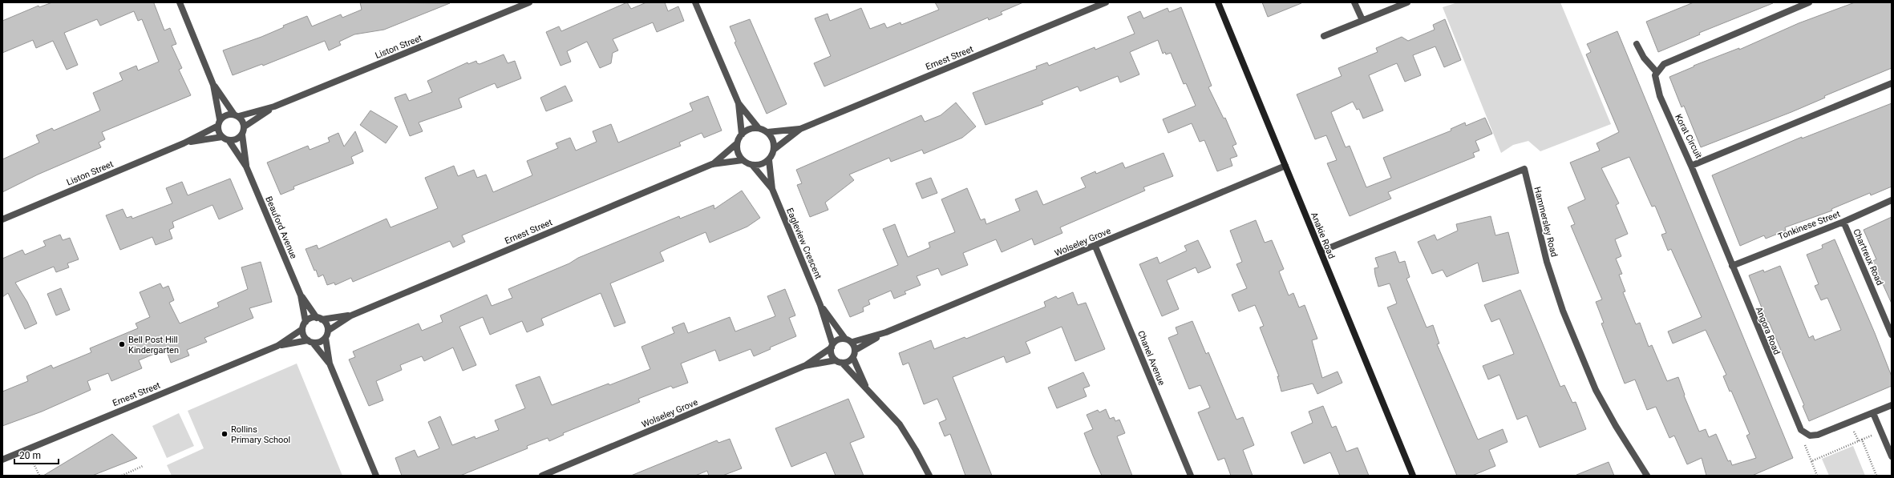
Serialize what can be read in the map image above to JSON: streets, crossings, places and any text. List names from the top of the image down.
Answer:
{
  "streets": {
    "main road": ["Anakie Road"],
    "street": [
      "Liston Street",
      "Ernest Street",
      "Korat Circuit",
      "Hammersley Road",
      "Tonkinese Street",
      "Beauford Avenue",
      "Wolseley Grove",
      "Eagleview Crescent",
      "Chartreux Road",
      "Angora Road",
      "Chanel Avenue"
    ]
  },
  "crossings": [
    ["Liston Street", "Beauford Avenue"],
    ["Ernest Street", "Beauford Avenue"],
    ["Ernest Street", "Eagleview Crescent"],
    ["Korat Circuit", "Angora Road"],
    ["Hammersley Road", "Anakie Road"],
    ["Tonkinese Street", "Chartreux Road"],
    ["Tonkinese Street", "Angora Road"],
    ["Anakie Road", "Wolseley Grove"],
    ["Wolseley Grove", "Eagleview Crescent"],
    ["Wolseley Grove", "Chanel Avenue"]
  ],
  "places": ["Bell Post Hill Kindergarten", "Rollins Primary School"],
  "scale_bar": "20 m"
}
